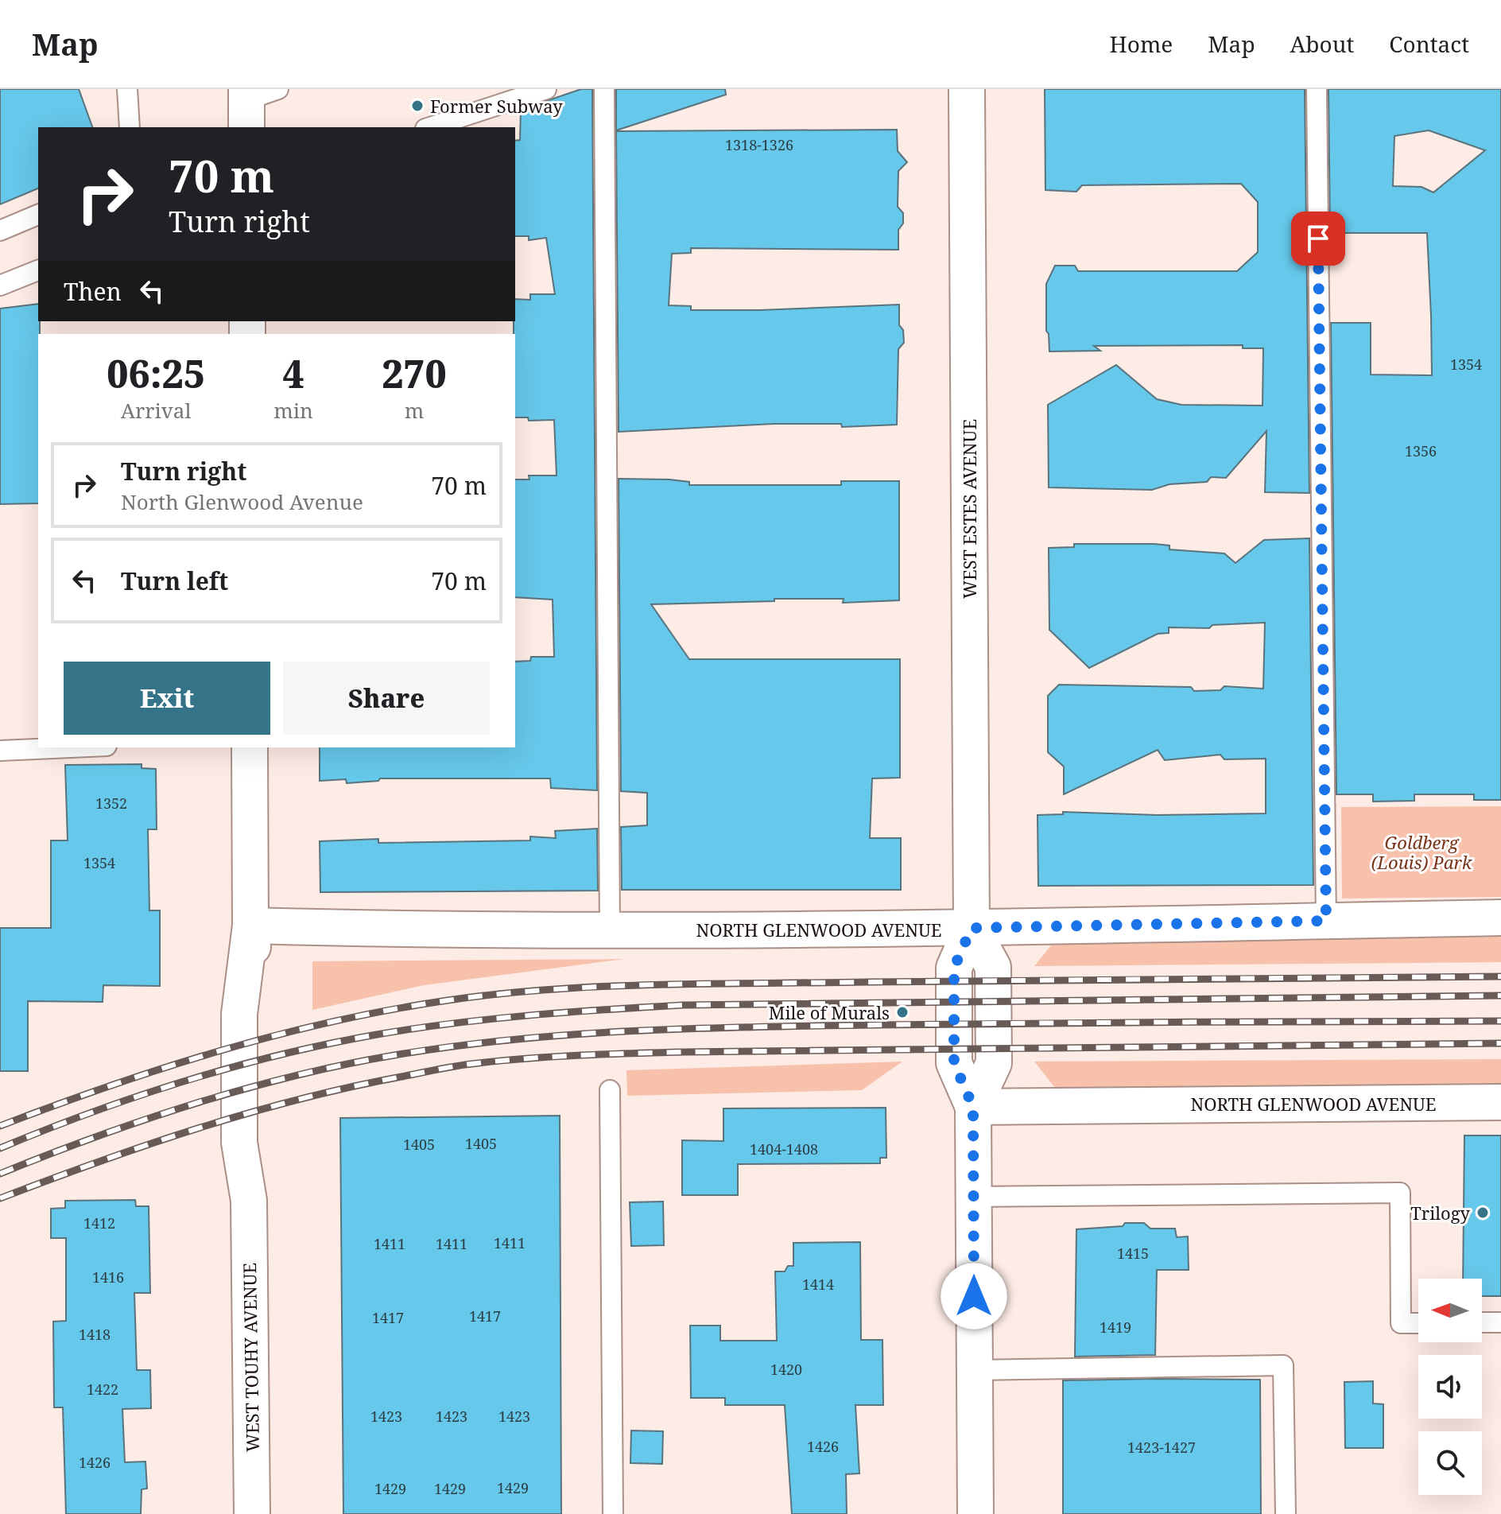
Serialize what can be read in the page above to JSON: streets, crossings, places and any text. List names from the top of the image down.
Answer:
{
  "streets": {
    "street": ["WEST ESTES AVENUE", "NORTH GLENWOOD AVENUE", "WEST TOUHY AVENUE"]
  },
  "crossings": [
    ["WEST ESTES AVENUE", "NORTH GLENWOOD AVENUE"],
    ["NORTH GLENWOOD AVENUE", "WEST TOUHY AVENUE"]
  ],
  "parks": ["Goldberg (Louis) Park"],
  "places": ["Former Subway", "Mile of Murals", "Trilogy"],
  "house_numbers": [
    "1318-1326",
    "1354",
    "1356",
    "1352",
    "1354",
    "1405",
    "1405",
    "1404-1408",
    "1412",
    "1411",
    "1411",
    "1411",
    "1415",
    "1416",
    "1414",
    "1417",
    "1417",
    "1419",
    "1418",
    "1420",
    "1422",
    "1423",
    "1423",
    "1423",
    "1426",
    "1423-1427",
    "1426",
    "1429",
    "1429",
    "1429"
  ],
  "north": "left",
  "page": {
    "header": "Map",
    "nav": [
      "Home",
      "Map",
      "About",
      "Contact"
    ],
    "turn": ["70 m", "Turn right"],
    "then": "Then",
    "eta": [
      "06:25",
      "Arrival",
      "4",
      "min",
      "270",
      "m"
    ],
    "list": [
      {
        "name": "Turn right",
        "note": "North Glenwood Avenue",
        "value": "70 m"
      },
      {
        "name": "Turn left",
        "value": "70 m"
      }
    ],
    "buttons": ["Exit", "Share"]
  }
}
